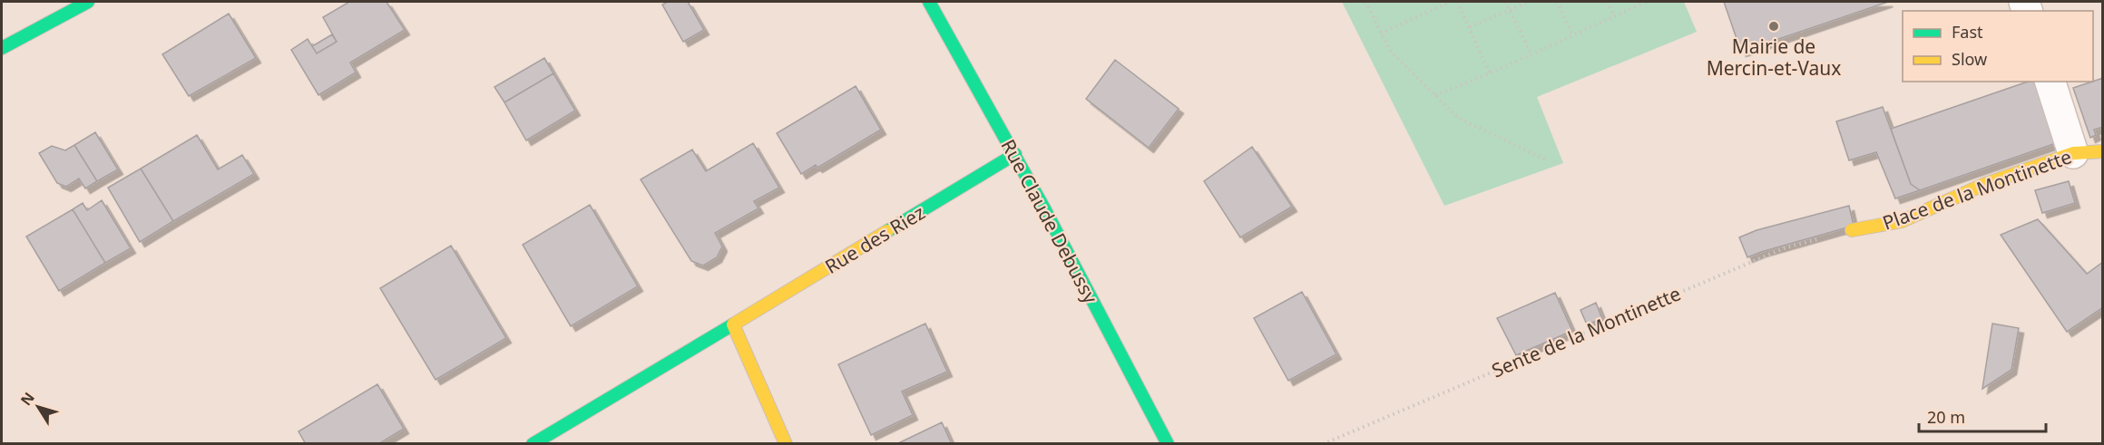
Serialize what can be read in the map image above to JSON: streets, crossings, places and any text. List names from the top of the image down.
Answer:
{
  "streets": {
    "street": ["Place de la Montinette", "Rue Claude Debussy", "Rue des Riez"],
    "path": ["Sente de la Montinette"]
  },
  "crossings": [
    ["Place de la Montinette", "Sente de la Montinette"],
    ["Rue Claude Debussy", "Rue des Riez"]
  ],
  "places": ["Mairie de Mercin-et-Vaux"],
  "legend": ["Fast", "Slow"],
  "scale_bar": "20 m",
  "north": "top left"
}
